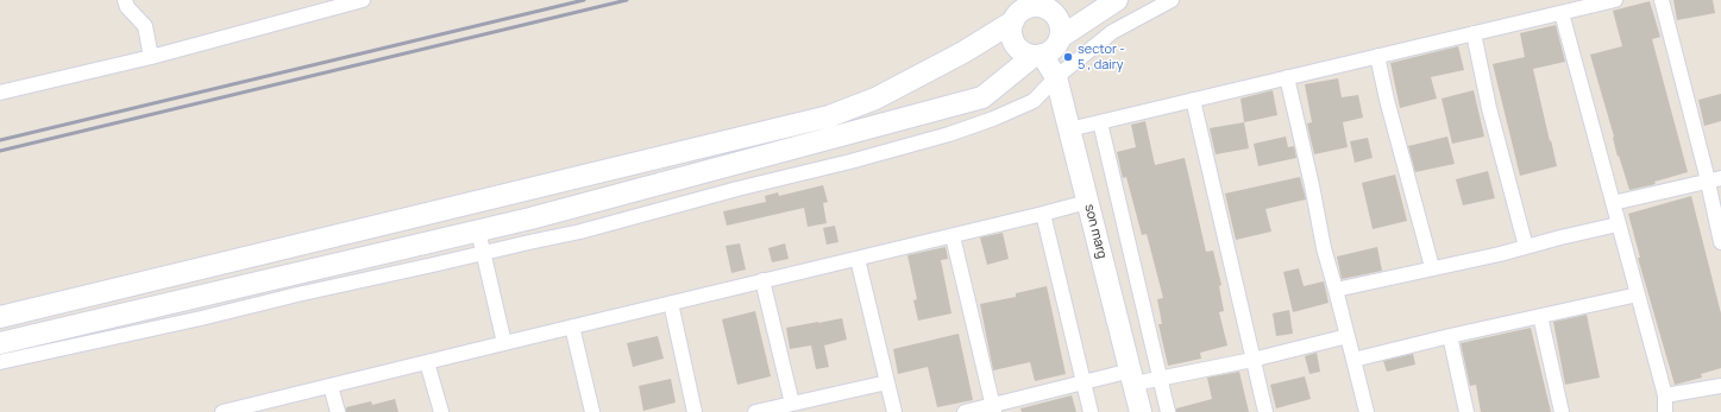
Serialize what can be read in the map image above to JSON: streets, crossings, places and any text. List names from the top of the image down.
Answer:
{
  "streets": {
    "street": ["son marg"]
  },
  "places": ["sector - 5 , dairy"]
}
